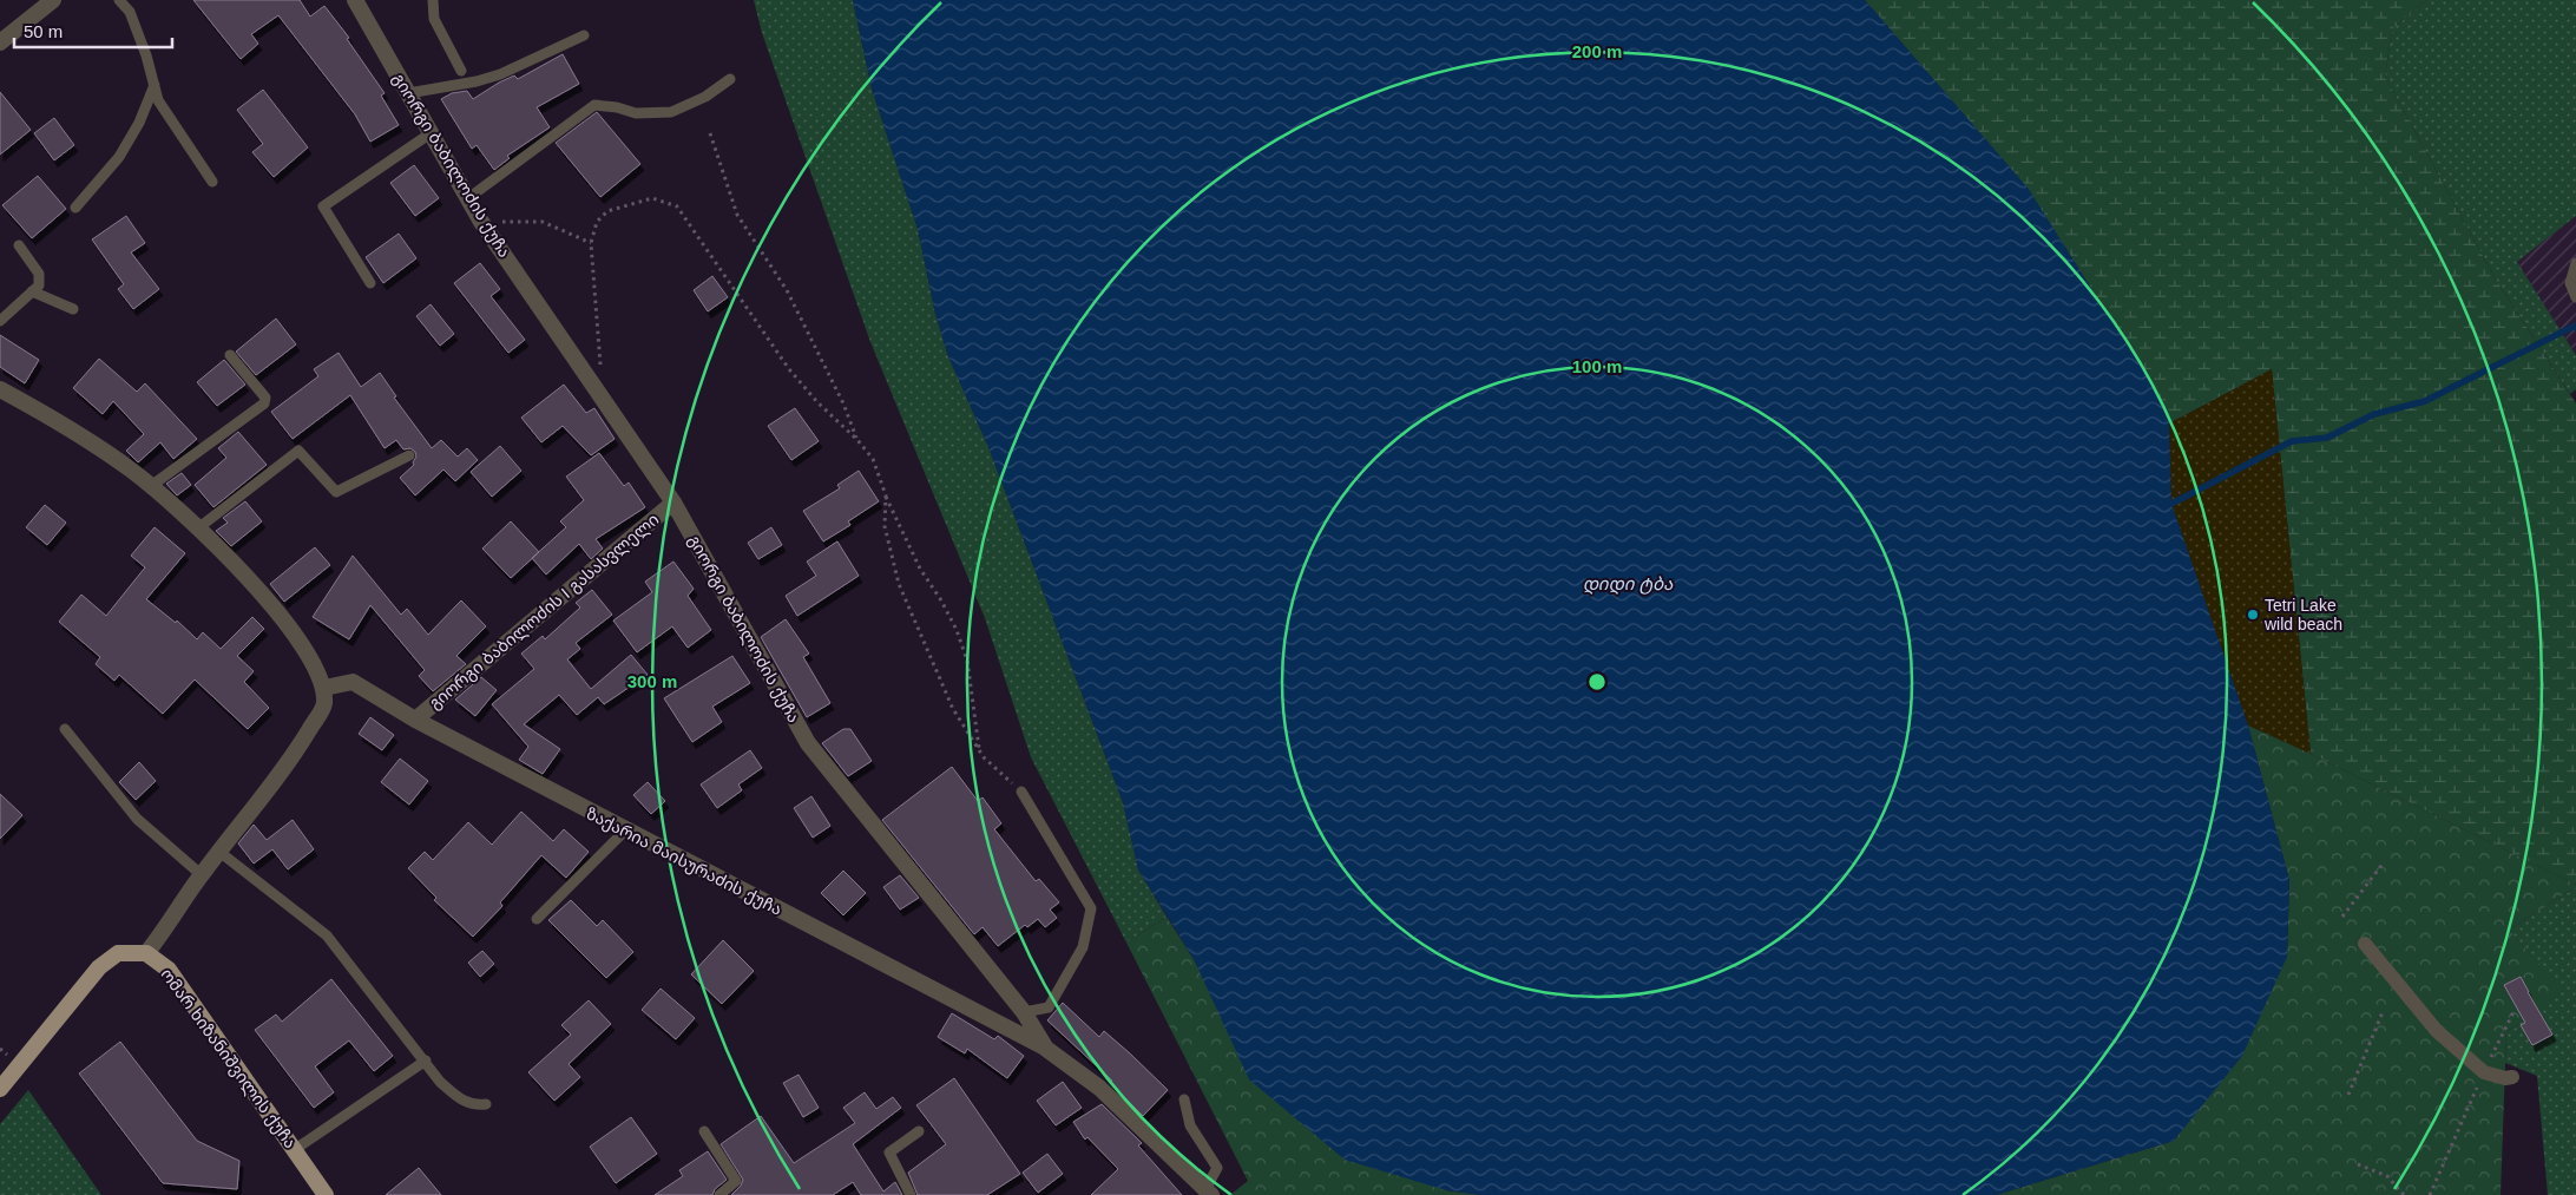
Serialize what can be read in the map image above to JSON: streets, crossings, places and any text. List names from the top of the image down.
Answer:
{
  "streets": {
    "main road": ["ომარ ხიზანიშვილის ქუჩა"],
    "street": ["გიორგი ბაბილოძის ქუჩა", "გიორგი ბაბილოძის I გასასვლელი", "ზაქარია მაისურაძის ქუჩა"]
  },
  "crossings": [
    ["გიორგი ბაბილოძის ქუჩა", "გიორგი ბაბილოძის I გასასვლელი"],
    ["გიორგი ბაბილოძის ქუჩა", "ზაქარია მაისურაძის ქუჩა"],
    ["გიორგი ბაბილოძის I გასასვლელი", "ზაქარია მაისურაძის ქუჩა"]
  ],
  "water": ["დიდი ტბა"],
  "places": ["Tetri Lake wild beach"],
  "scale_bar": "50 m",
  "rings": ["200 m", "100 m", "300 m"]
}
